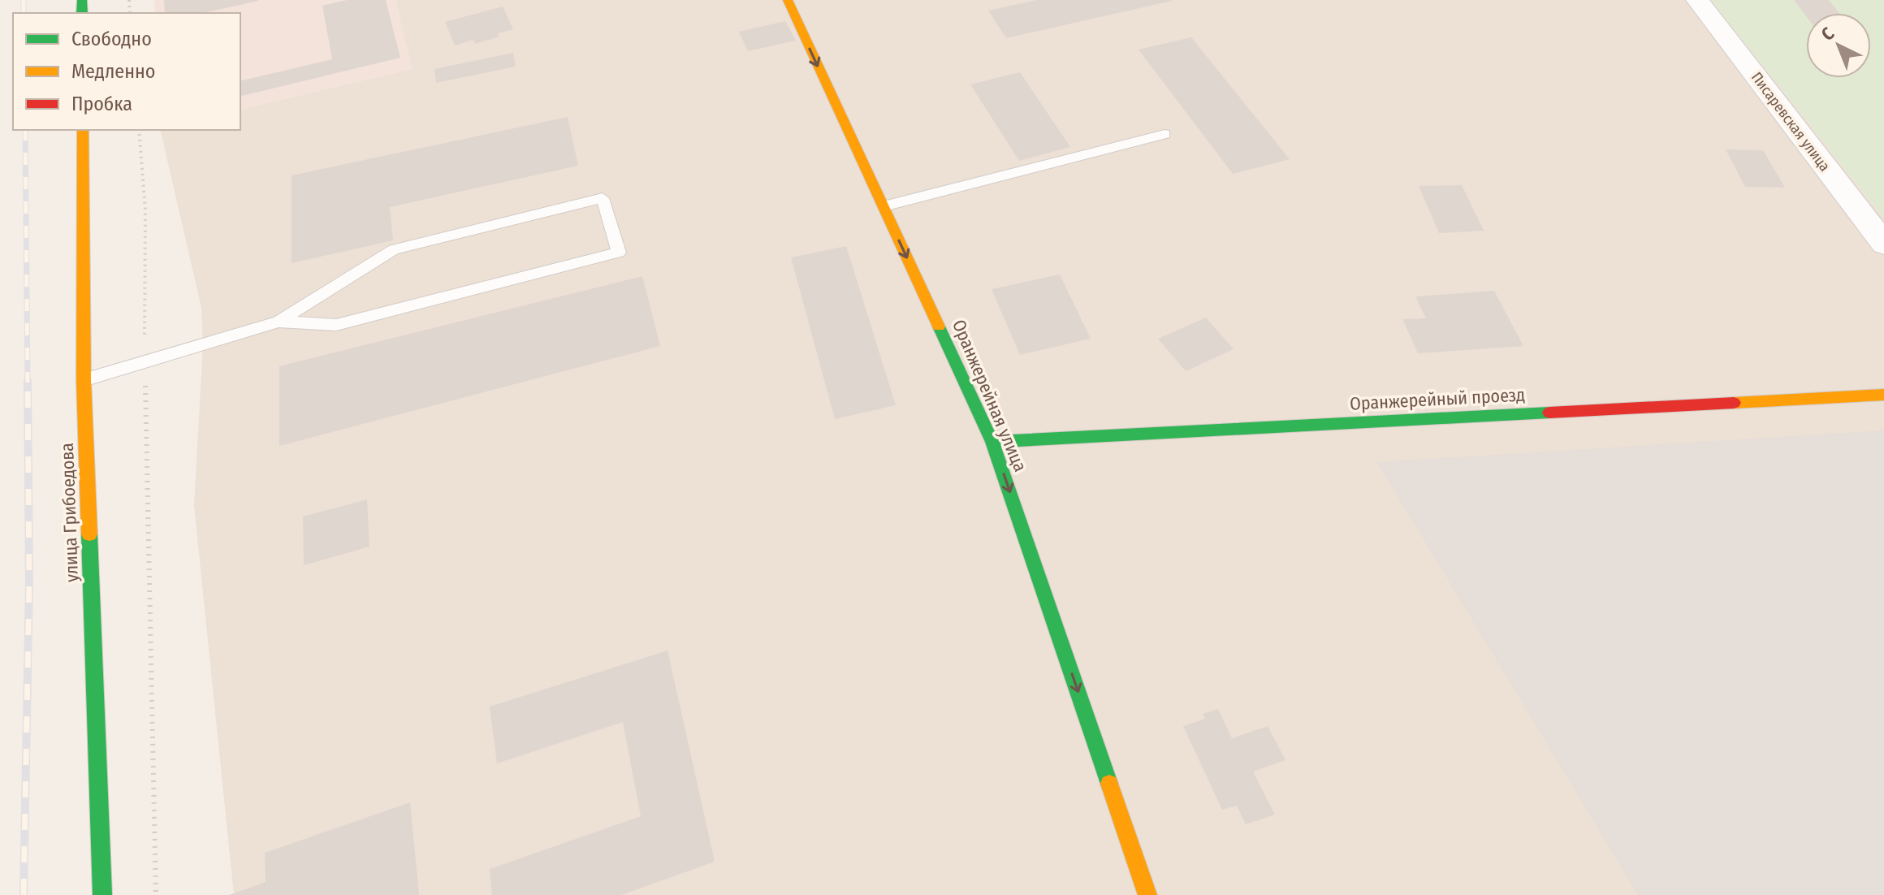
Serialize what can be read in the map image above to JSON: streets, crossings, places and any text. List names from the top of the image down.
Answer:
{
  "streets": {
    "street": [
      "Писаревская улица",
      "Оранжерейная улица",
      "Оранжерейный проезд",
      "улица Грибоедова"
    ]
  },
  "crossings": [
    ["Оранжерейная улица", "Оранжерейный проезд"]
  ],
  "one_way": ["Оранжерейная улица"],
  "legend": ["Свободно", "Медленно", "Пробка"],
  "north": "top left"
}
